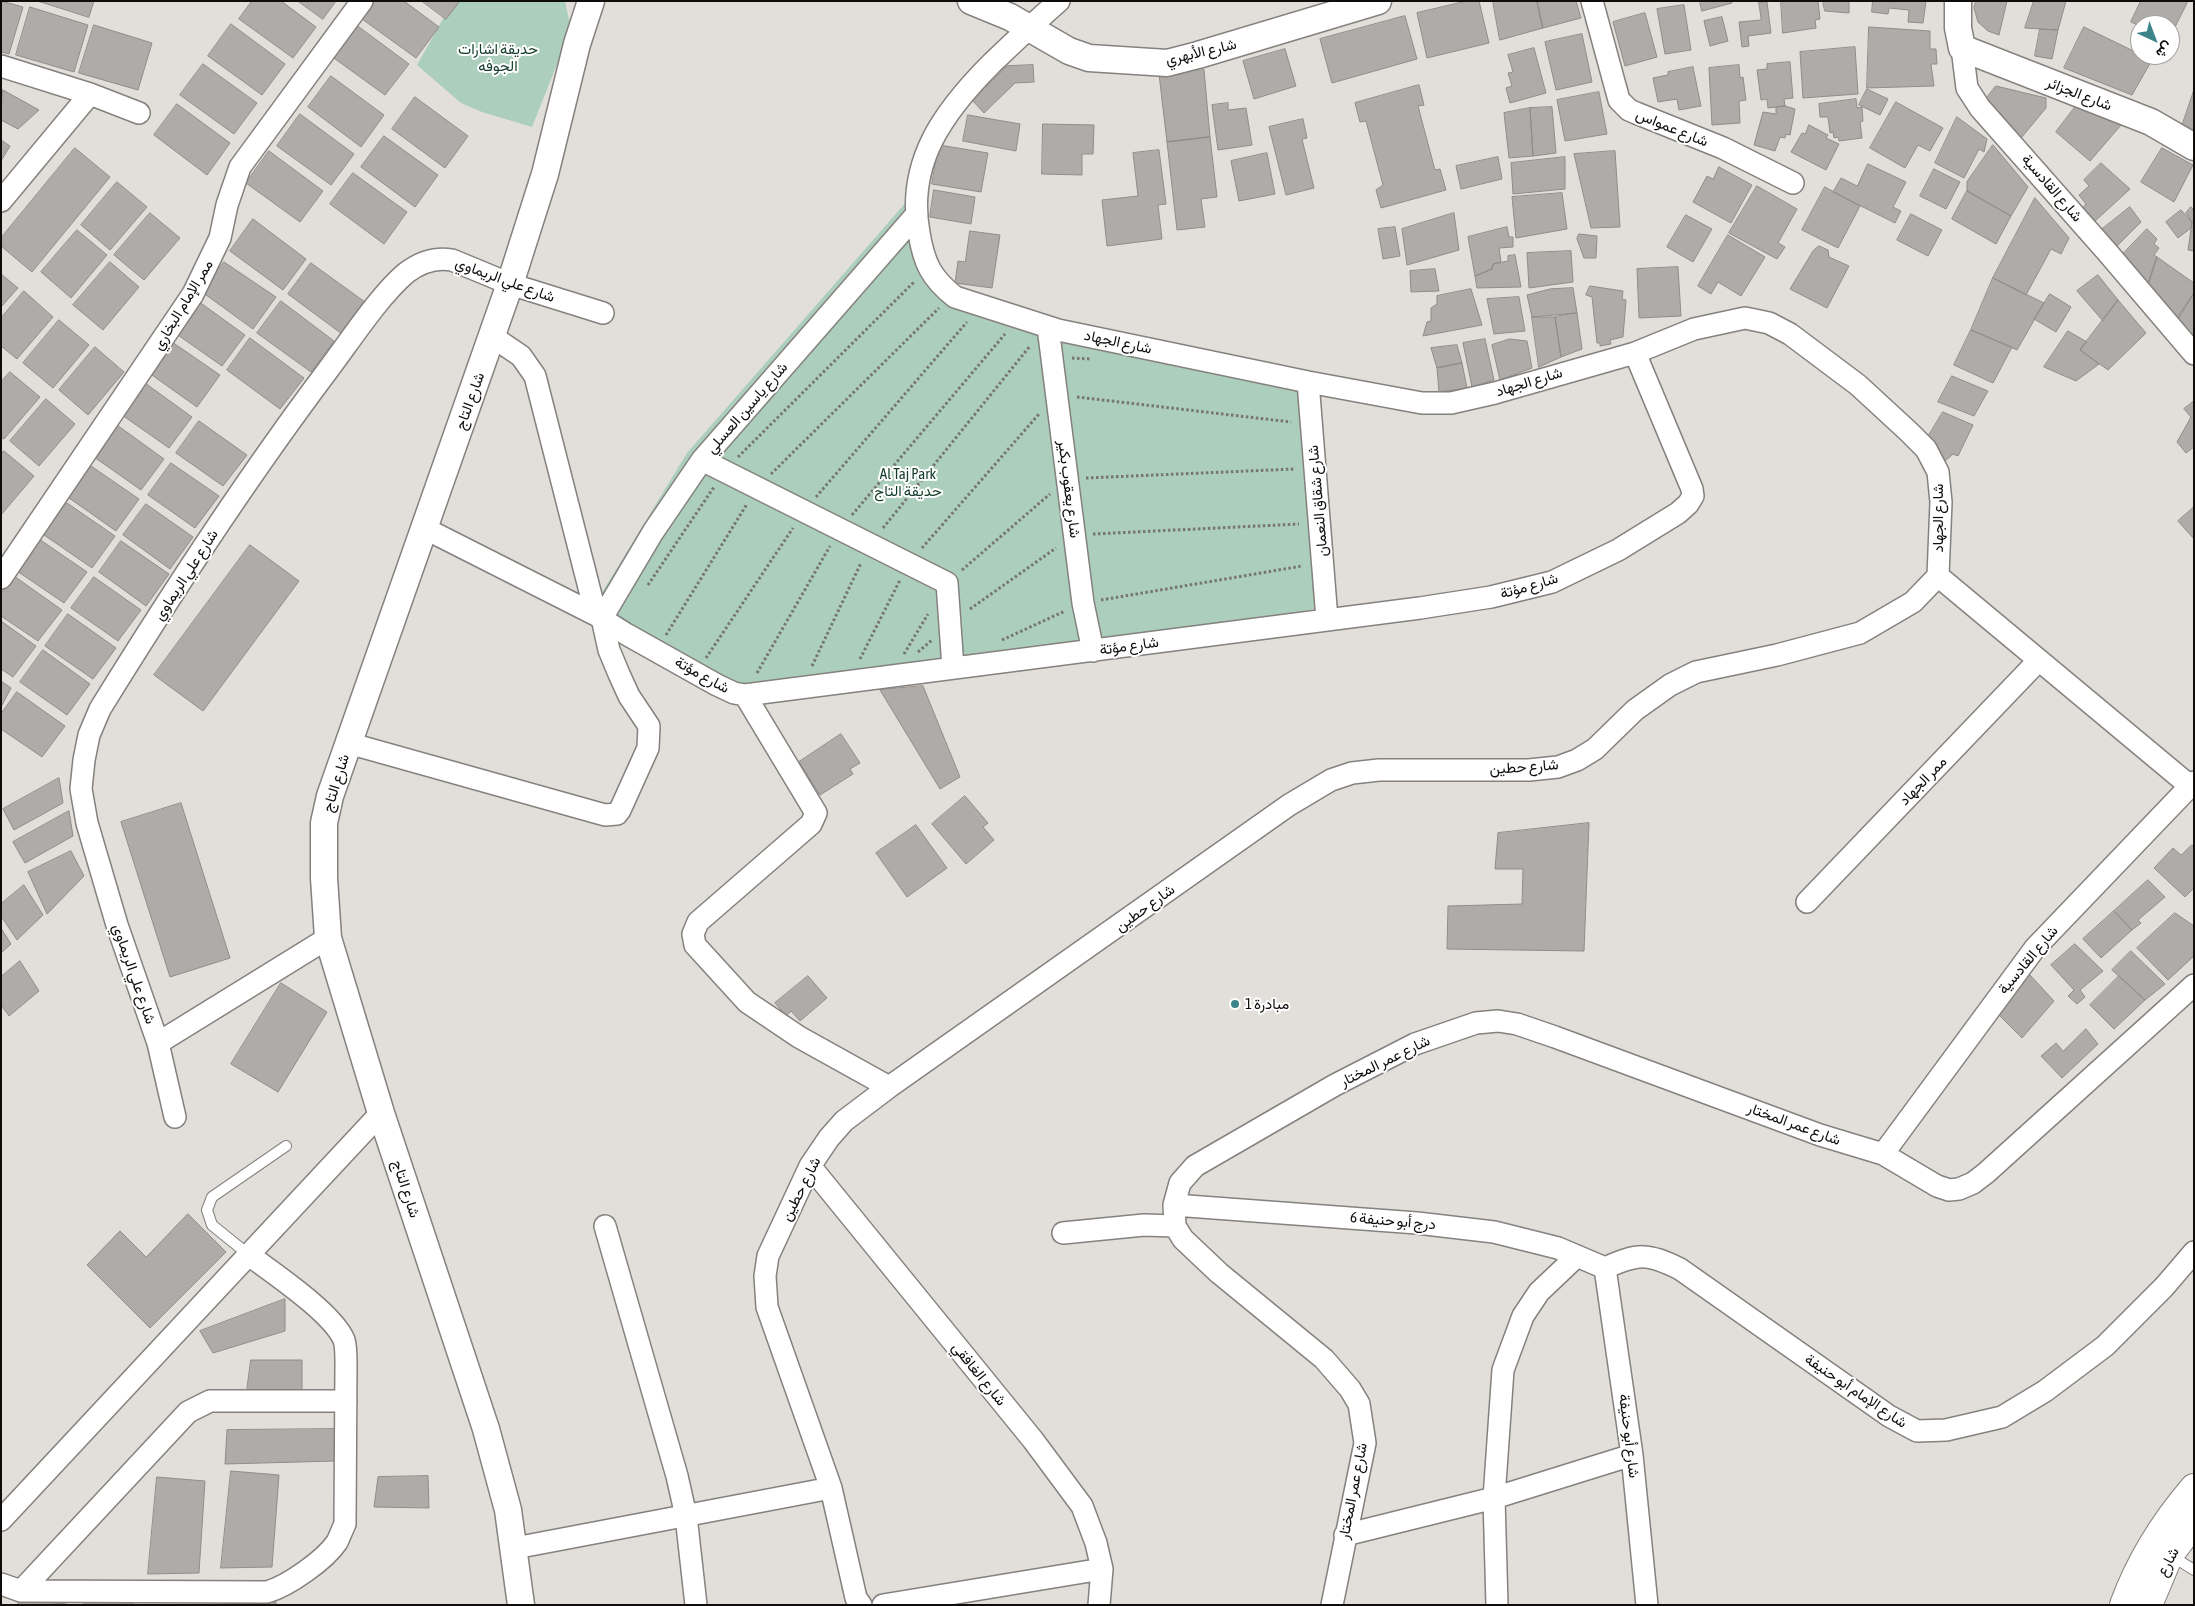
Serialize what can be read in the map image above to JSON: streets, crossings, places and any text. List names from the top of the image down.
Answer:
{
  "streets": {
    "main road": ["شارع"],
    "street": [
      "شارع الأبهري",
      "شارع الجزائر",
      "شارع عمواس",
      "شارع القادسية",
      "شارع علي الريماوي",
      "ممر الإمام البخاري",
      "شارع الجهاد",
      "شارع التاج",
      "شارع ياسين العسلي",
      "شارع يعقوب بكير",
      "شارع شقاق النعمان",
      "شارع مؤتة",
      "شارع حطين",
      "ممر الجهاد",
      "شارع عمر المختار",
      "درج أبو حنيفة 6",
      "شارع الغافقي",
      "شارع الإمام أبو حنيفة",
      "شارع أبو حنيفة"
    ]
  },
  "crossings": [
    ["شارع الأبهري", "شارع الجهاد"],
    ["شارع الجزائر", "شارع القادسية"],
    ["شارع القادسية", "شارع عمر المختار"],
    ["شارع علي الريماوي", "شارع التاج"],
    ["شارع الجهاد", "شارع ياسين العسلي"],
    ["شارع الجهاد", "شارع يعقوب بكير"],
    ["شارع الجهاد", "شارع شقاق النعمان"],
    ["شارع الجهاد", "شارع مؤتة"],
    ["شارع الجهاد", "شارع حطين"],
    ["شارع التاج", "شارع مؤتة"],
    ["شارع ياسين العسلي", "شارع مؤتة"],
    ["شارع يعقوب بكير", "شارع مؤتة"],
    ["شارع شقاق النعمان", "شارع مؤتة"],
    ["شارع حطين", "شارع الغافقي"],
    ["شارع عمر المختار", "درج أبو حنيفة 6"],
    ["درج أبو حنيفة 6", "شارع الإمام أبو حنيفة"],
    ["درج أبو حنيفة 6", "شارع أبو حنيفة"],
    ["شارع الإمام أبو حنيفة", "شارع أبو حنيفة"]
  ],
  "parks": ["حديقة اشارات الجوفه", "Al Taj Park حديقة التاج"],
  "places": ["مبادرة 1"],
  "north": "bottom right"
}
